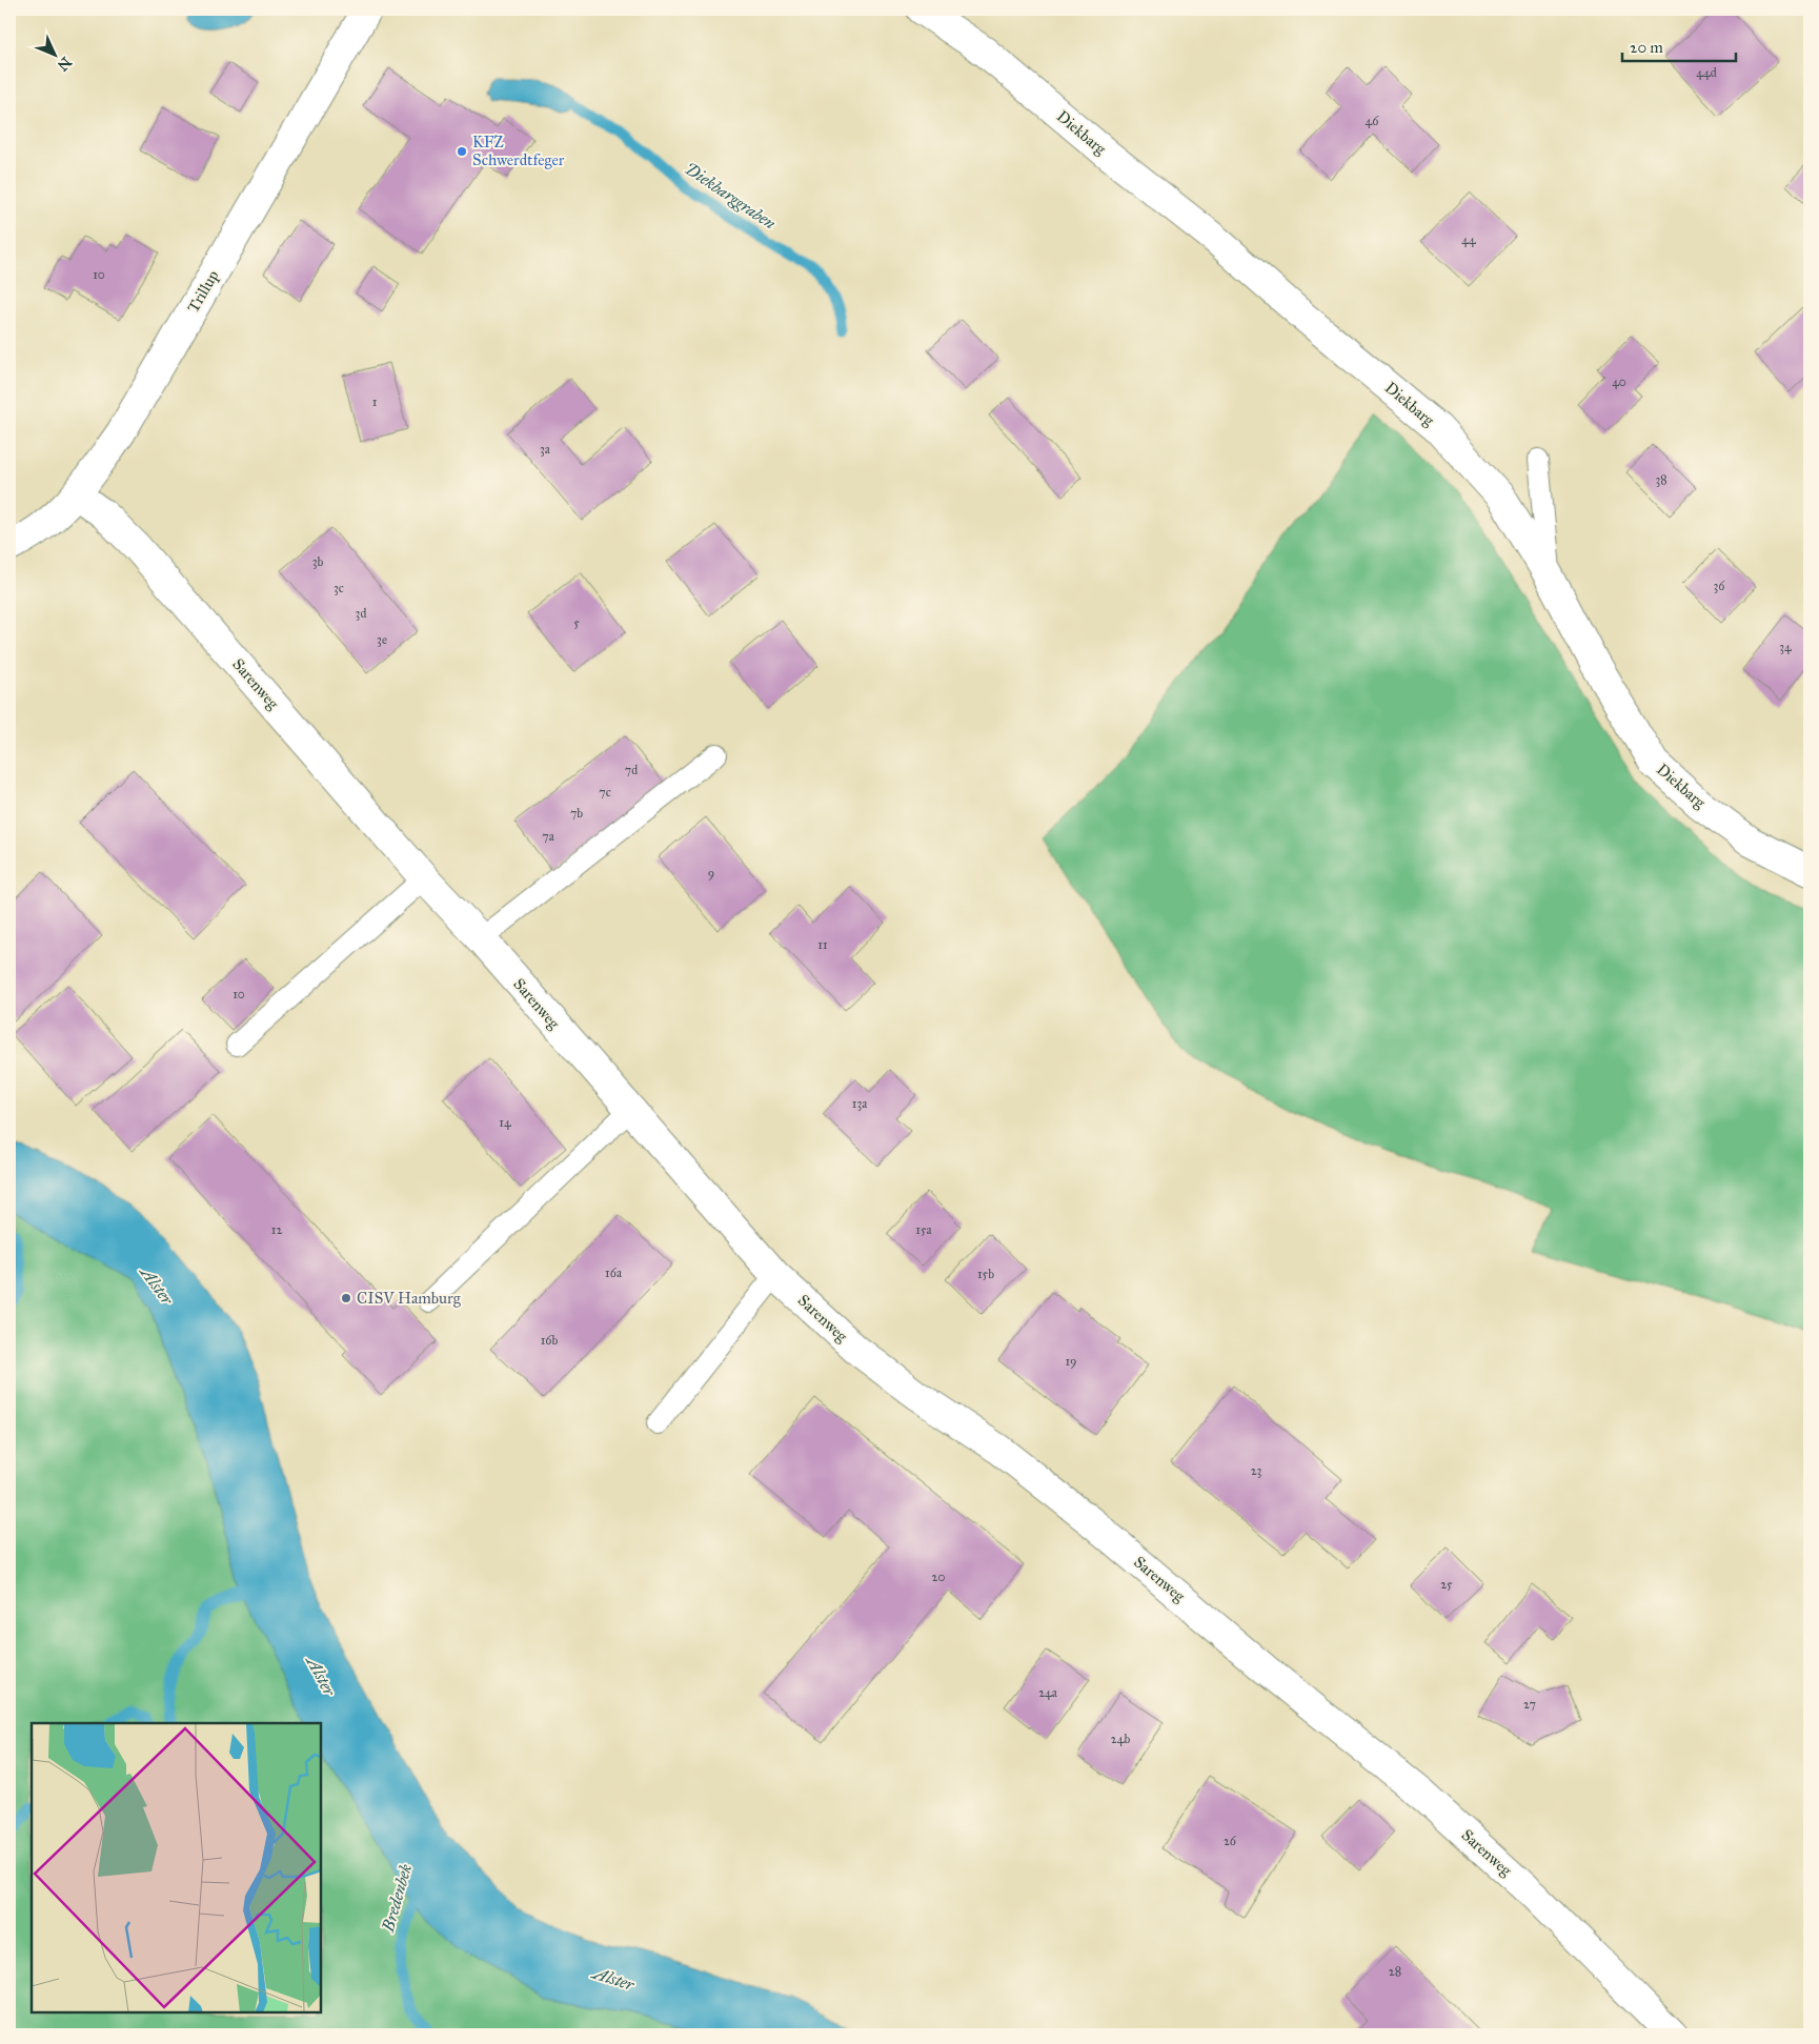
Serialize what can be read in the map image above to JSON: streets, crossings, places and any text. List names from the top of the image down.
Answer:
{
  "streets": {
    "street": ["Diekbarg", "Trillup", "Sarenweg"]
  },
  "crossings": [
    ["Trillup", "Sarenweg"]
  ],
  "water": ["Diekbarggraben", "Alster", "Bredenbek"],
  "places": ["KFZ Schwerdtfeger", "CISV Hamburg"],
  "house_numbers": [
    "44d",
    "46",
    "44",
    "10",
    "40",
    "1",
    "3a",
    "38",
    "3b",
    "36",
    "3c",
    "3d",
    "5",
    "3e",
    "34",
    "7d",
    "7c",
    "7b",
    "7a",
    "9",
    "11",
    "10",
    "13a",
    "14",
    "12",
    "15a",
    "16a",
    "15b",
    "16b",
    "19",
    "23",
    "20",
    "25",
    "24a",
    "27",
    "24b",
    "26",
    "28"
  ],
  "scale_bar": "20 m",
  "north": "bottom right"
}
